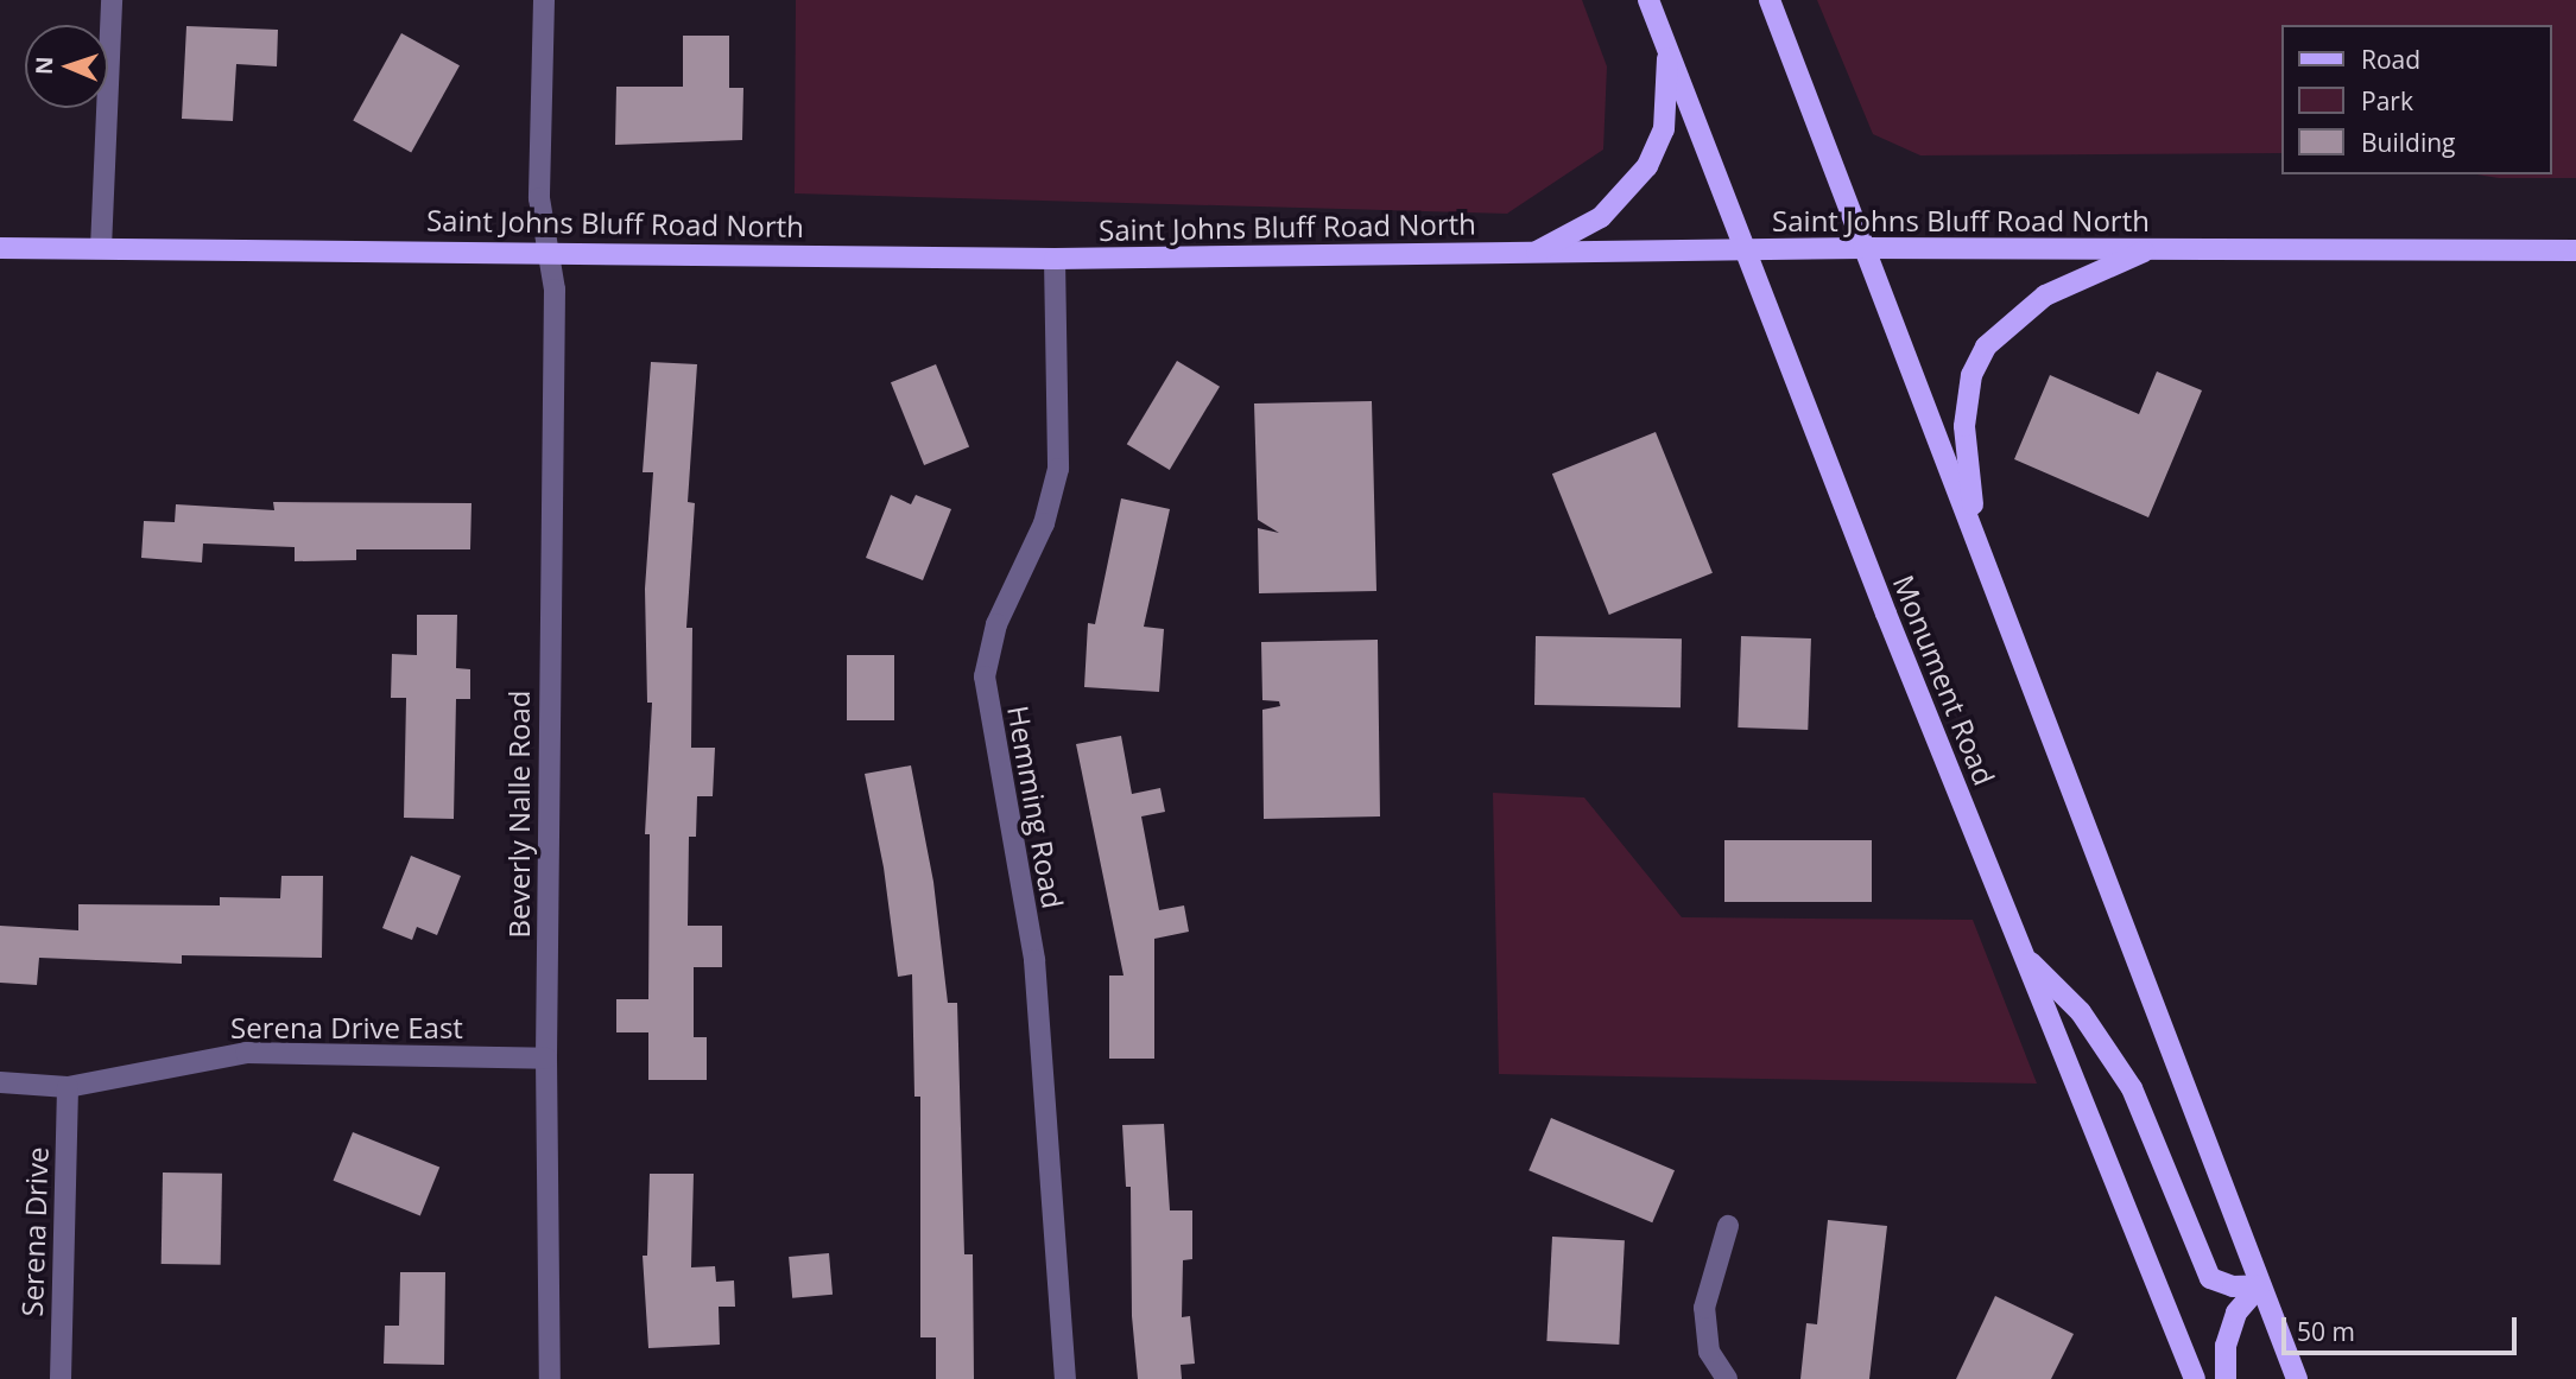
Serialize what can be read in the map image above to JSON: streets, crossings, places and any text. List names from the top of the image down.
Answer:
{
  "streets": {
    "main road": ["Saint Johns Bluff Road North", "Monument Road"],
    "street": [
      "Hemming Road",
      "Beverly Nalle Road",
      "Serena Drive East",
      "Serena Drive"
    ]
  },
  "crossings": [
    ["Saint Johns Bluff Road North", "Monument Road"],
    ["Saint Johns Bluff Road North", "Hemming Road"],
    ["Saint Johns Bluff Road North", "Beverly Nalle Road"],
    ["Beverly Nalle Road", "Serena Drive East"],
    ["Serena Drive East", "Serena Drive"]
  ],
  "legend": ["Road", "Park", "Building"],
  "scale_bar": "50 m",
  "north": "left"
}
